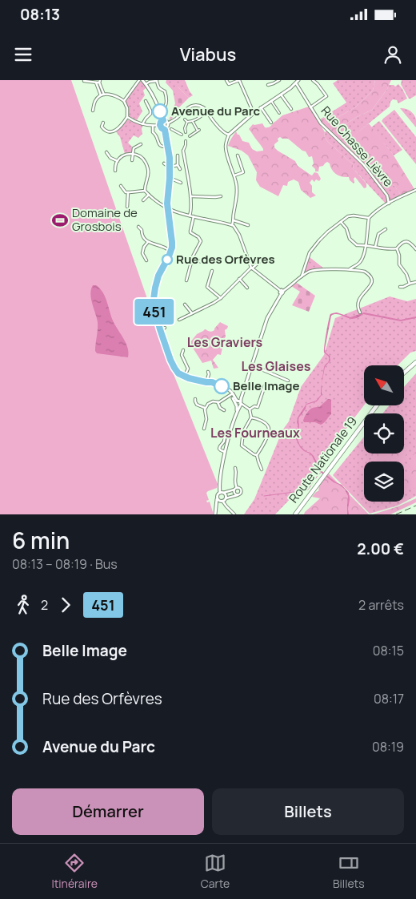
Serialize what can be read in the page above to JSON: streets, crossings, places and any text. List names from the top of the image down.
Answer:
{
  "streets": {
    "main road": ["Route Nationale 19"],
    "street": ["Rue Chasse Lièvre"]
  },
  "districts": ["Les Graviers", "Les Glaises", "Les Fourneaux"],
  "places": {
    "other": ["Avenue du Parc", "Rue des Orfèvres", "Belle Image"],
    "sports": ["Domaine de Grosbois"]
  },
  "lines": ["bus line 451"],
  "north": "top left",
  "page": {
    "status": "08:13",
    "header": "Viabus",
    "on_map": "451",
    "heading": ["6 min", "08:13 – 08:19 · Bus", "2.00 €"],
    "legs": ["2", "451", "2 arrêts"],
    "list": [
      {
        "name": "Belle Image",
        "value": "08:15"
      },
      {
        "name": "Rue des Orfèvres",
        "value": "08:17"
      },
      {
        "name": "Avenue du Parc",
        "value": "08:19"
      }
    ],
    "buttons": ["Démarrer", "Billets"],
    "tabs": ["Itinéraire", "Carte", "Billets"]
  }
}
